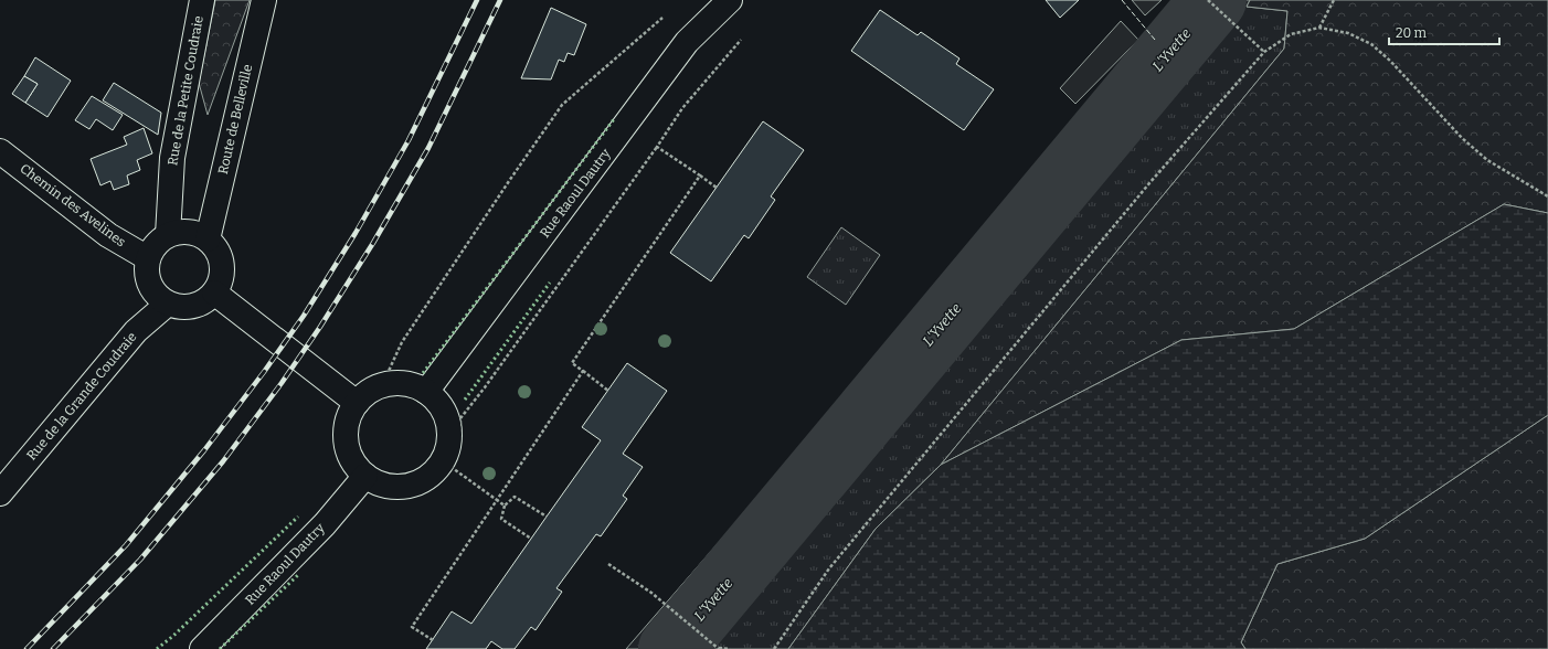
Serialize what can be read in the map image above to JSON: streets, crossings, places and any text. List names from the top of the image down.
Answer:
{
  "streets": {
    "main road": [
      "Rue de la Petite Coudraie",
      "Route de Belleville",
      "Rue Raoul Dautry",
      "Chemin des Avelines",
      "Rue de la Grande Coudraie"
    ]
  },
  "crossings": [
    ["Rue de la Petite Coudraie", "Route de Belleville"],
    ["Rue de la Petite Coudraie", "Chemin des Avelines"],
    ["Rue de la Petite Coudraie", "Rue de la Grande Coudraie"],
    ["Route de Belleville", "Chemin des Avelines"],
    ["Route de Belleville", "Rue de la Grande Coudraie"],
    ["Chemin des Avelines", "Rue de la Grande Coudraie"]
  ],
  "water": ["L'Yvette"],
  "scale_bar": "20 m"
}
